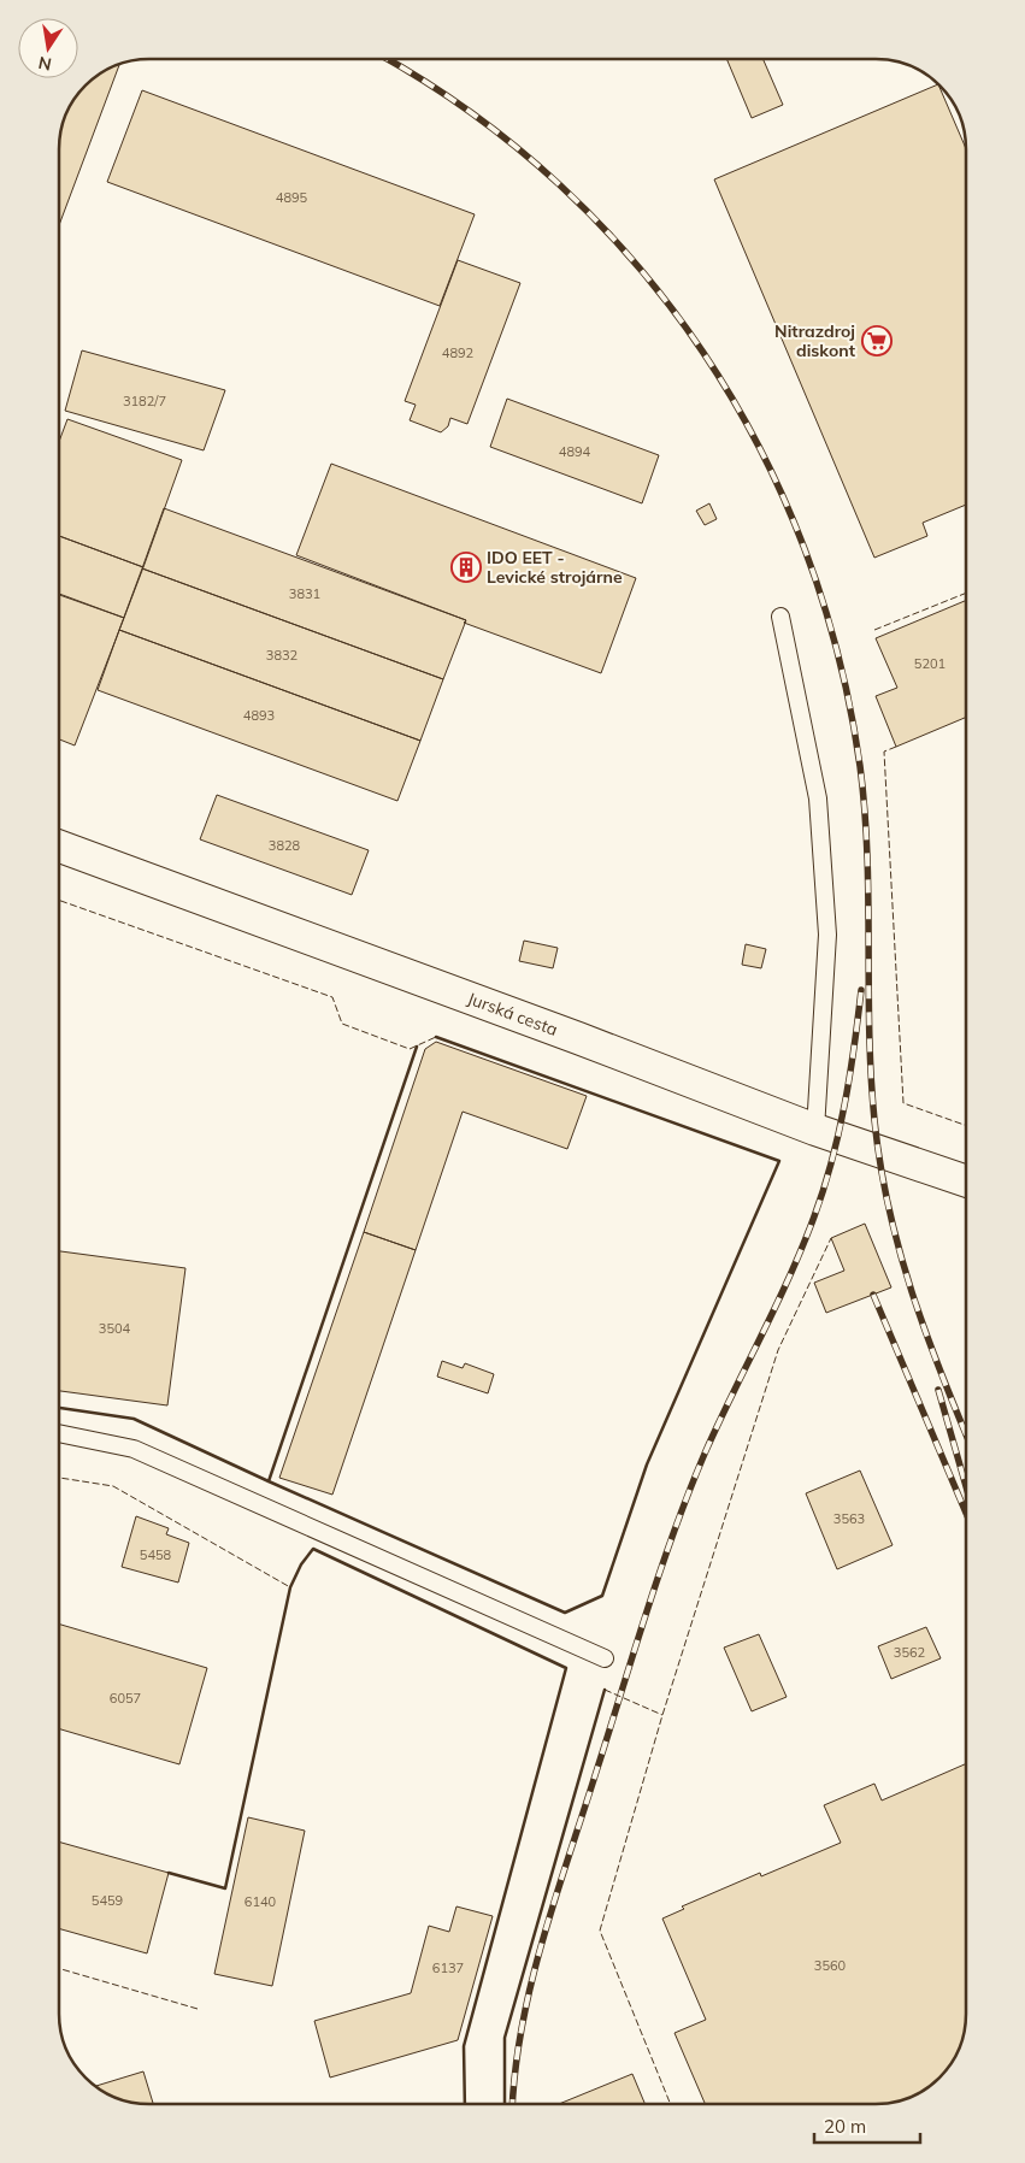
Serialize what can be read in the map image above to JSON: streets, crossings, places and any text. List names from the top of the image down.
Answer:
{
  "streets": {
    "street": ["Jurská cesta"]
  },
  "places": {
    "supermarket": ["Nitrazdroj diskont"],
    "building": ["IDO EET - Levické strojárne"]
  },
  "house_numbers": [
    "4895",
    "4892",
    "3182/7",
    "4894",
    "3831",
    "3832",
    "5201",
    "4893",
    "3828",
    "3504",
    "3563",
    "5458",
    "3562",
    "6057",
    "5459",
    "6140",
    "3560",
    "6137"
  ],
  "scale_bar": "20 m",
  "north": "bottom"
}
